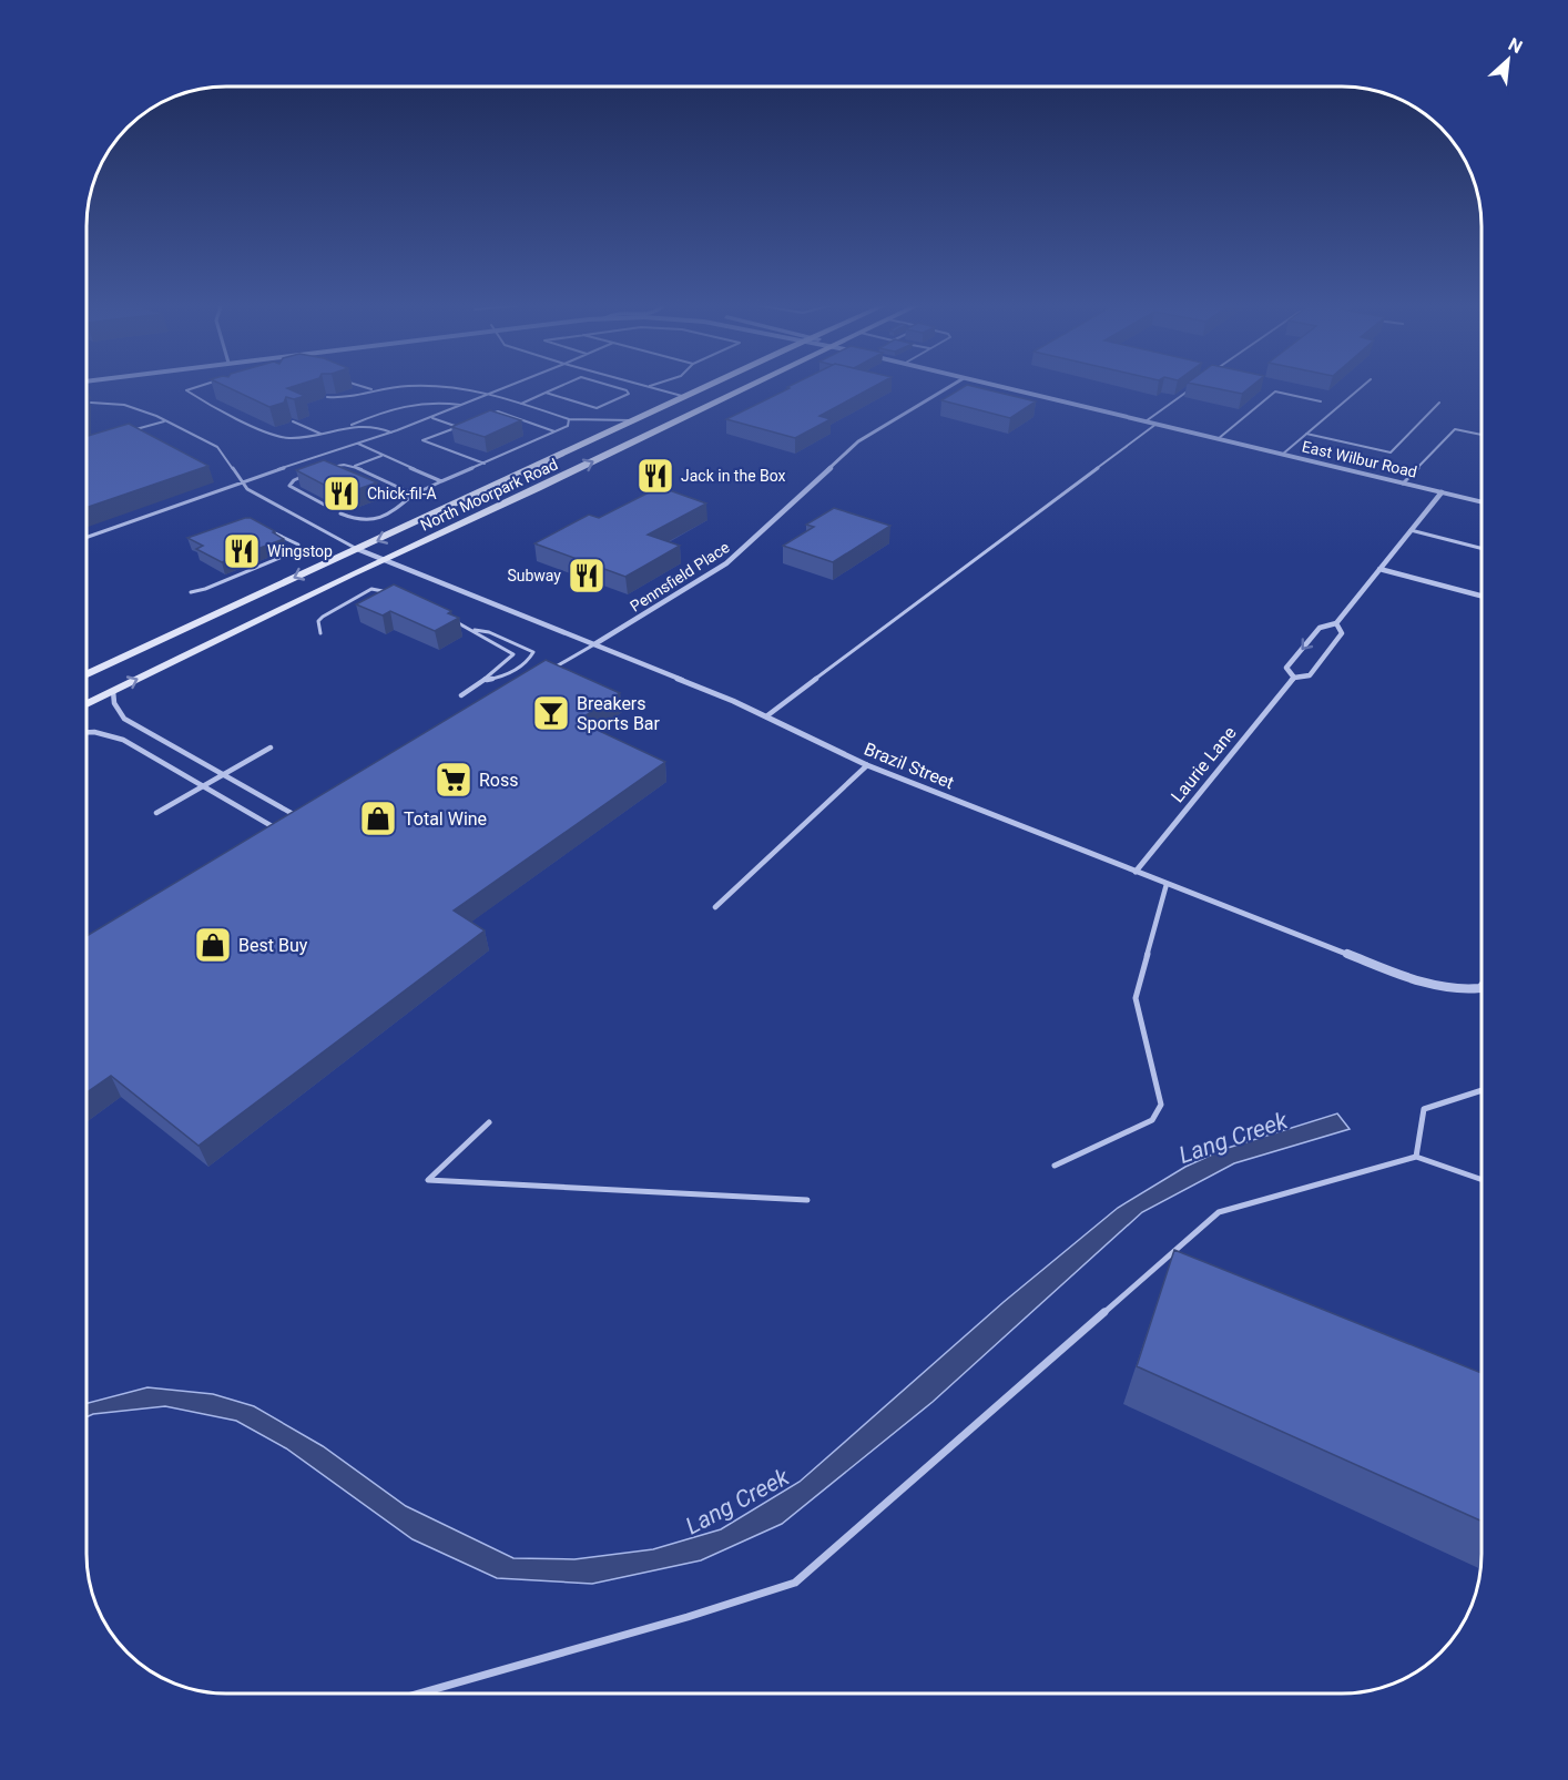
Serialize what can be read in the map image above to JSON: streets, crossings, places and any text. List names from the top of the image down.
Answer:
{
  "streets": {
    "main road": ["North Moorpark Road"],
    "street": [
      "East Wilbur Road",
      "Pennsfield Place",
      "Laurie Lane",
      "Brazil Street"
    ]
  },
  "crossings": [
    ["East Wilbur Road", "Laurie Lane"],
    ["North Moorpark Road", "Brazil Street"],
    ["Pennsfield Place", "Brazil Street"],
    ["Laurie Lane", "Brazil Street"]
  ],
  "water": ["Lang Creek"],
  "places": {
    "restaurant": [
      "Jack in the Box",
      "Chick-fil-A",
      "Wingstop",
      "Subway"
    ],
    "bar": ["Breakers Sports Bar"],
    "supermarket": ["Ross"],
    "shop": ["Total Wine", "Best Buy"]
  },
  "north": "top right"
}
